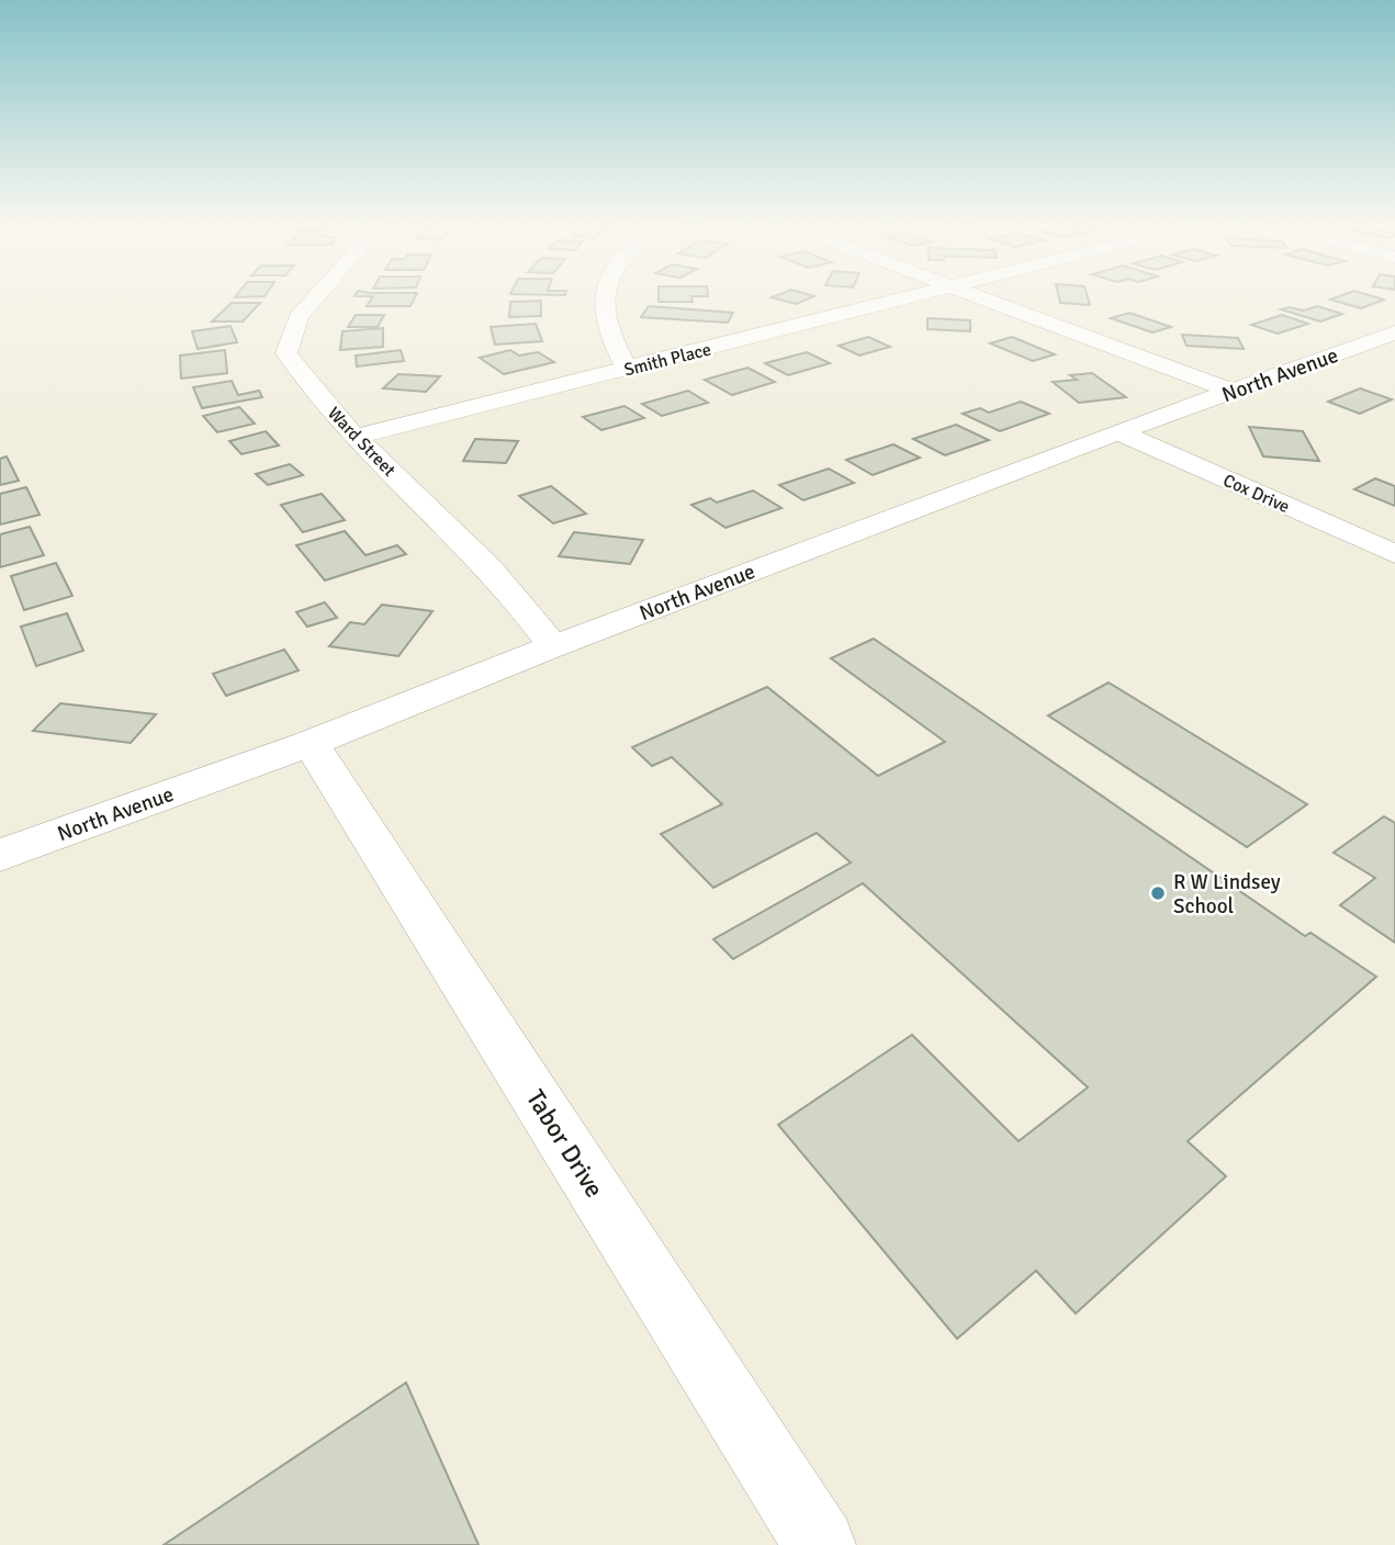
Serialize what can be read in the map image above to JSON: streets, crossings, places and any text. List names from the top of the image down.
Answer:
{
  "streets": {
    "street": [
      "Smith Place",
      "North Avenue",
      "Ward Street",
      "Cox Drive",
      "Tabor Drive"
    ]
  },
  "crossings": [
    ["Smith Place", "Ward Street"],
    ["North Avenue", "Ward Street"],
    ["North Avenue", "Cox Drive"],
    ["North Avenue", "Tabor Drive"]
  ],
  "places": ["R W Lindsey School"]
}
